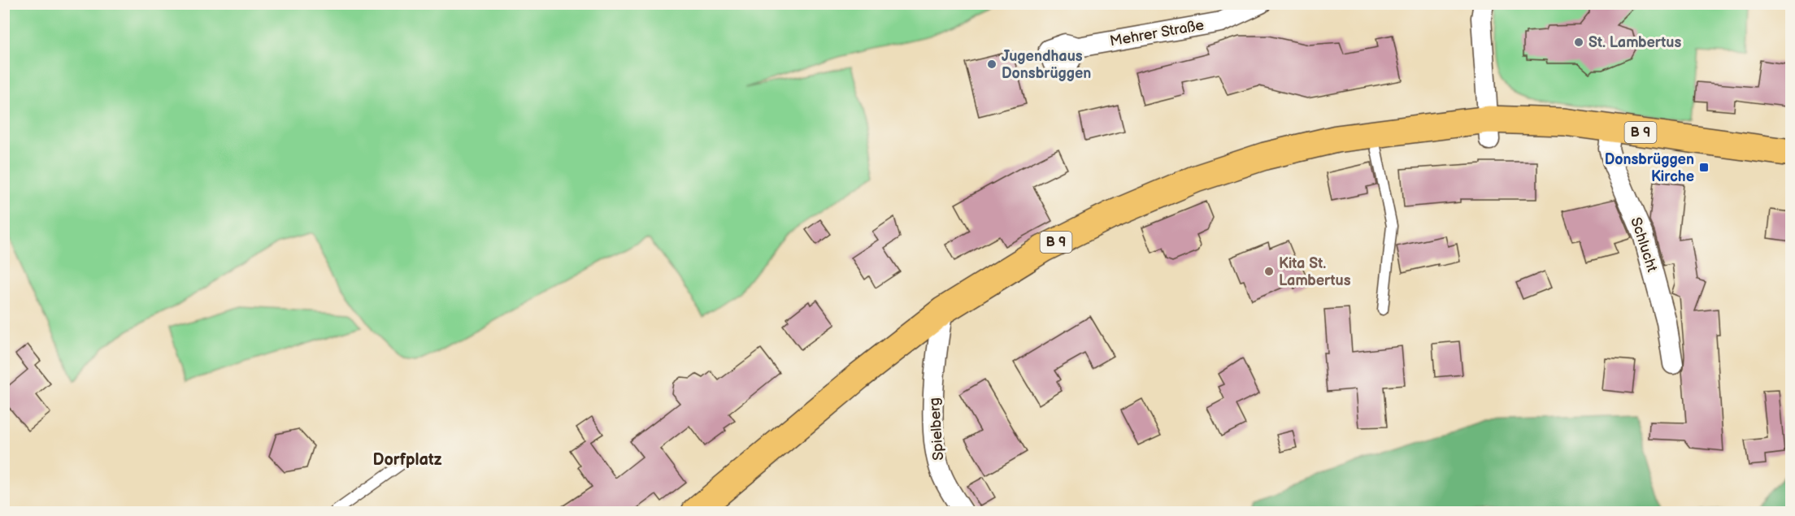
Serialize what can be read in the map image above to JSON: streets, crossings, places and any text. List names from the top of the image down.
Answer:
{
  "streets": {
    "main road": ["B 9"],
    "street": ["Mehrer Straße", "Schlucht", "Spielberg"]
  },
  "crossings": [
    ["B 9", "Schlucht"],
    ["B 9", "Spielberg"]
  ],
  "districts": ["Dorfplatz"],
  "places": {
    "other": ["St. Lambertus", "Jugendhaus Donsbrüggen", "Kita St. Lambertus"],
    "transit": ["Donsbrüggen Kirche"]
  }
}
